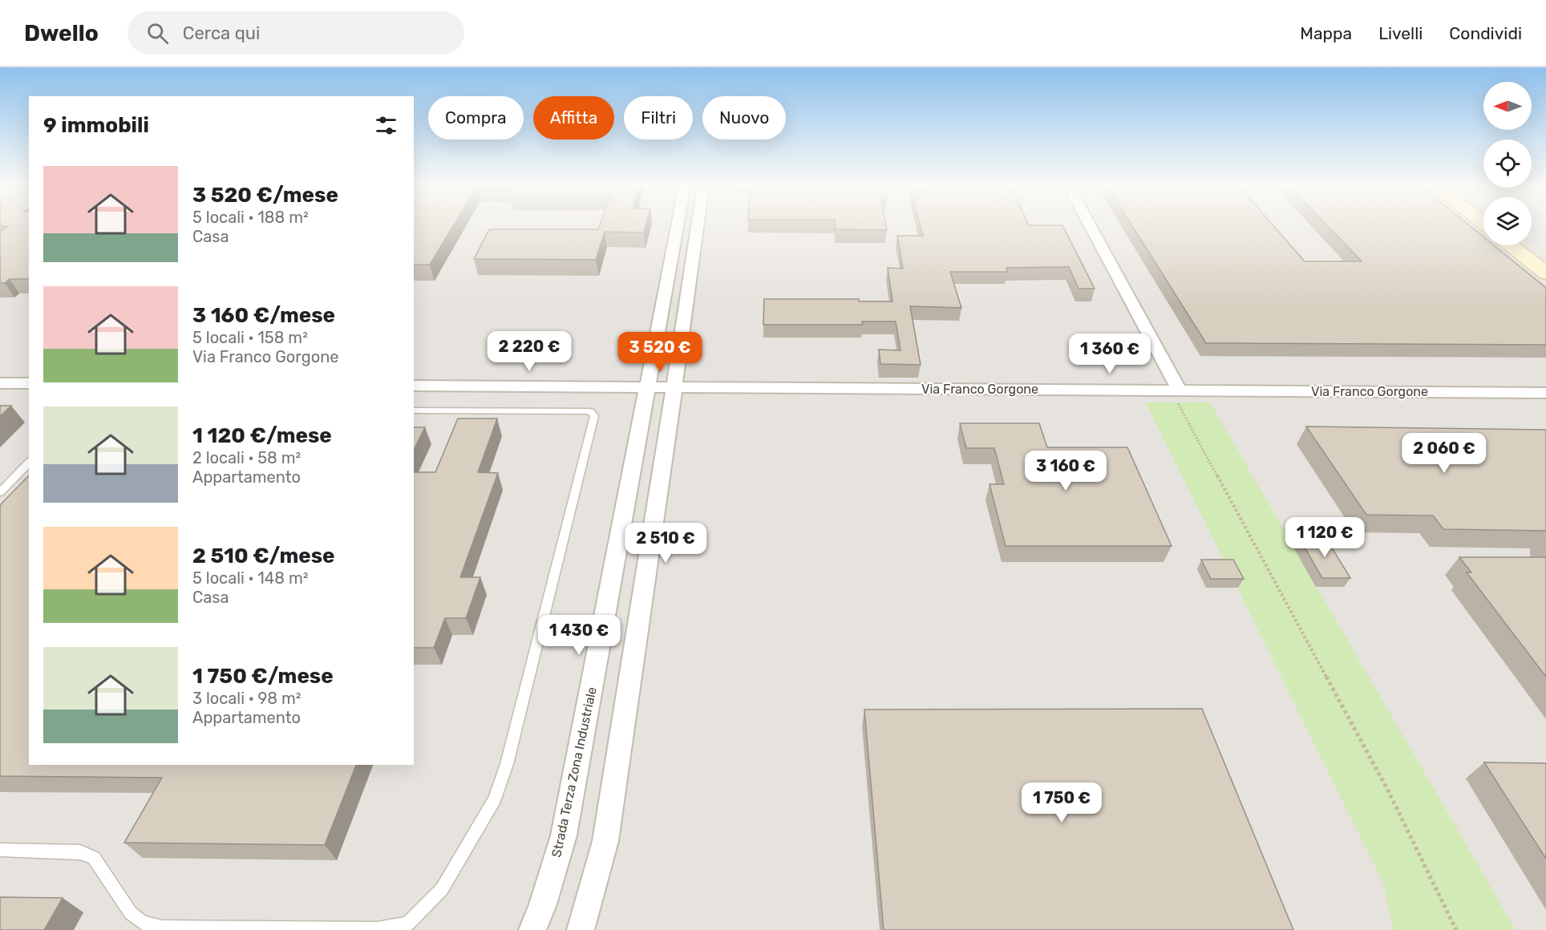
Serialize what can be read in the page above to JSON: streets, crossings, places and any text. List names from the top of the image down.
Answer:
{
  "streets": {
    "street": ["Via Franco Gorgone", "Strada Terza Zona Industriale"]
  },
  "crossings": [
    ["Via Franco Gorgone", "Strada Terza Zona Industriale"]
  ],
  "north": "left",
  "page": {
    "header": "Dwello",
    "search": "Cerca qui",
    "nav": ["Mappa", "Livelli", "Condividi"],
    "chip": [
      "Compra",
      "Affitta",
      "Filtri",
      "Nuovo"
    ],
    "heading": "9 immobili",
    "list": [
      {
        "name": "3 520 €/mese",
        "note": "5 locali · 188 m² · Casa"
      },
      {
        "name": "3 160 €/mese",
        "note": "5 locali · 158 m² · Via Franco Gorgone"
      },
      {
        "name": "1 120 €/mese",
        "note": "2 locali · 58 m² · Appartamento"
      },
      {
        "name": "2 510 €/mese",
        "note": "5 locali · 148 m² · Casa"
      },
      {
        "name": "1 750 €/mese",
        "note": "3 locali · 98 m² · Appartamento"
      }
    ],
    "price": [
      "2 220 €",
      "3 520 €",
      "1 360 €",
      "2 060 €",
      "3 160 €",
      "1 120 €",
      "2 510 €",
      "1 430 €",
      "1 750 €"
    ]
  }
}
